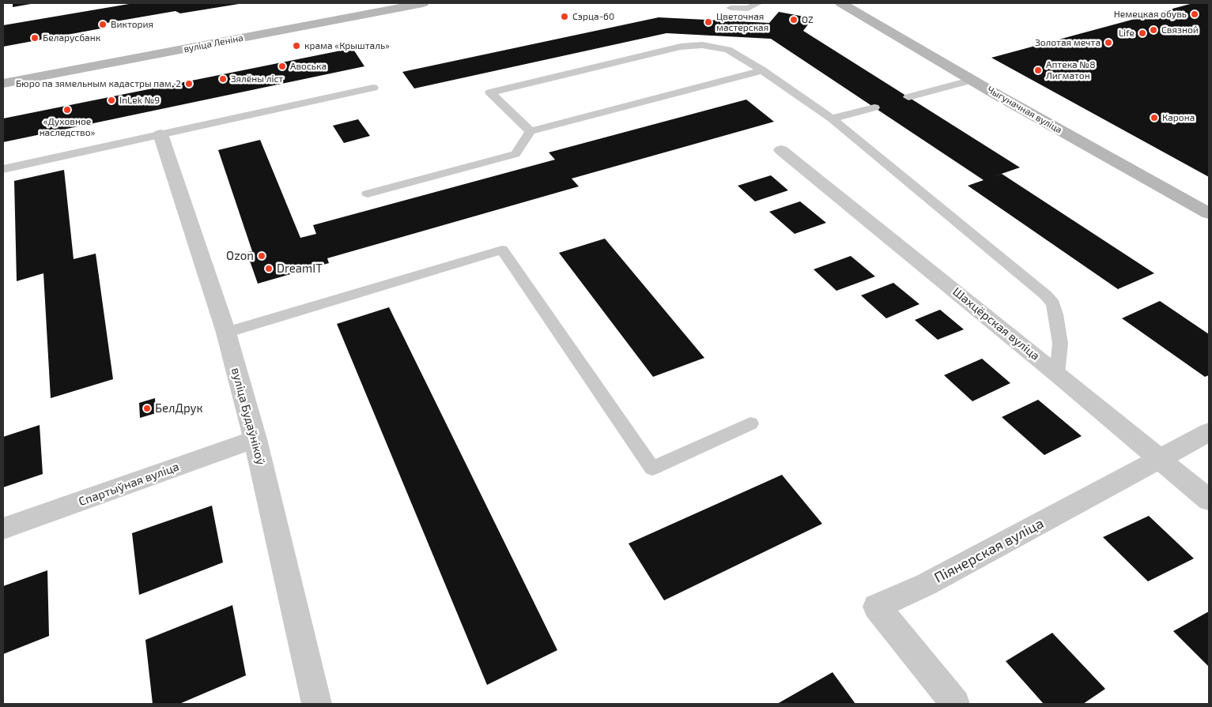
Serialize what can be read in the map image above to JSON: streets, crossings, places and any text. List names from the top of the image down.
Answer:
{
  "streets": {
    "main road": ["вуліца Леніна", "Чыгуначная вуліца"],
    "street": [
      "Шахцёрская вуліца",
      "вуліца Будаўнікоў",
      "Спартыўная вуліца",
      "Піянерская вуліца"
    ]
  },
  "crossings": [
    ["Шахцёрская вуліца", "Піянерская вуліца"],
    ["вуліца Будаўнікоў", "Спартыўная вуліца"]
  ],
  "places": [
    "Немецкая обувь",
    "Сэрца-60",
    "OZ",
    "Цветочная мастерская",
    "Виктория",
    "Связной",
    "Life",
    "Беларусбанк",
    "Золотая мечта",
    "крама «Крышталь»",
    "Авоська",
    "Аптека №8 Лигматон",
    "Зялёны ліст",
    "Бюро па зямельным кадастры пам. 2",
    "InLek №9",
    "«Духовное наследство»",
    "Карона",
    "Ozon",
    "DreamIT",
    "БелДрук"
  ]
}
